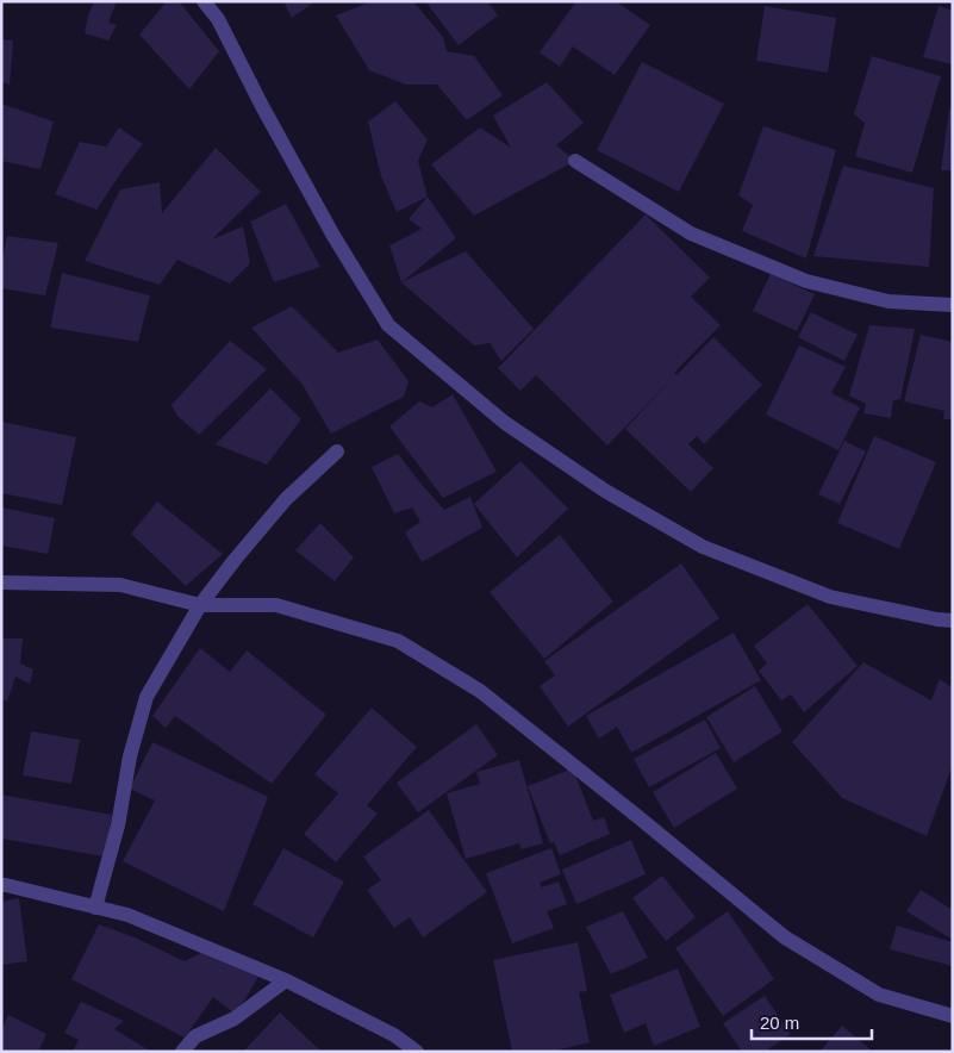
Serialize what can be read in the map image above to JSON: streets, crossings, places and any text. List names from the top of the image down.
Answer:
{
  "scale_bar": "20 m"
}
